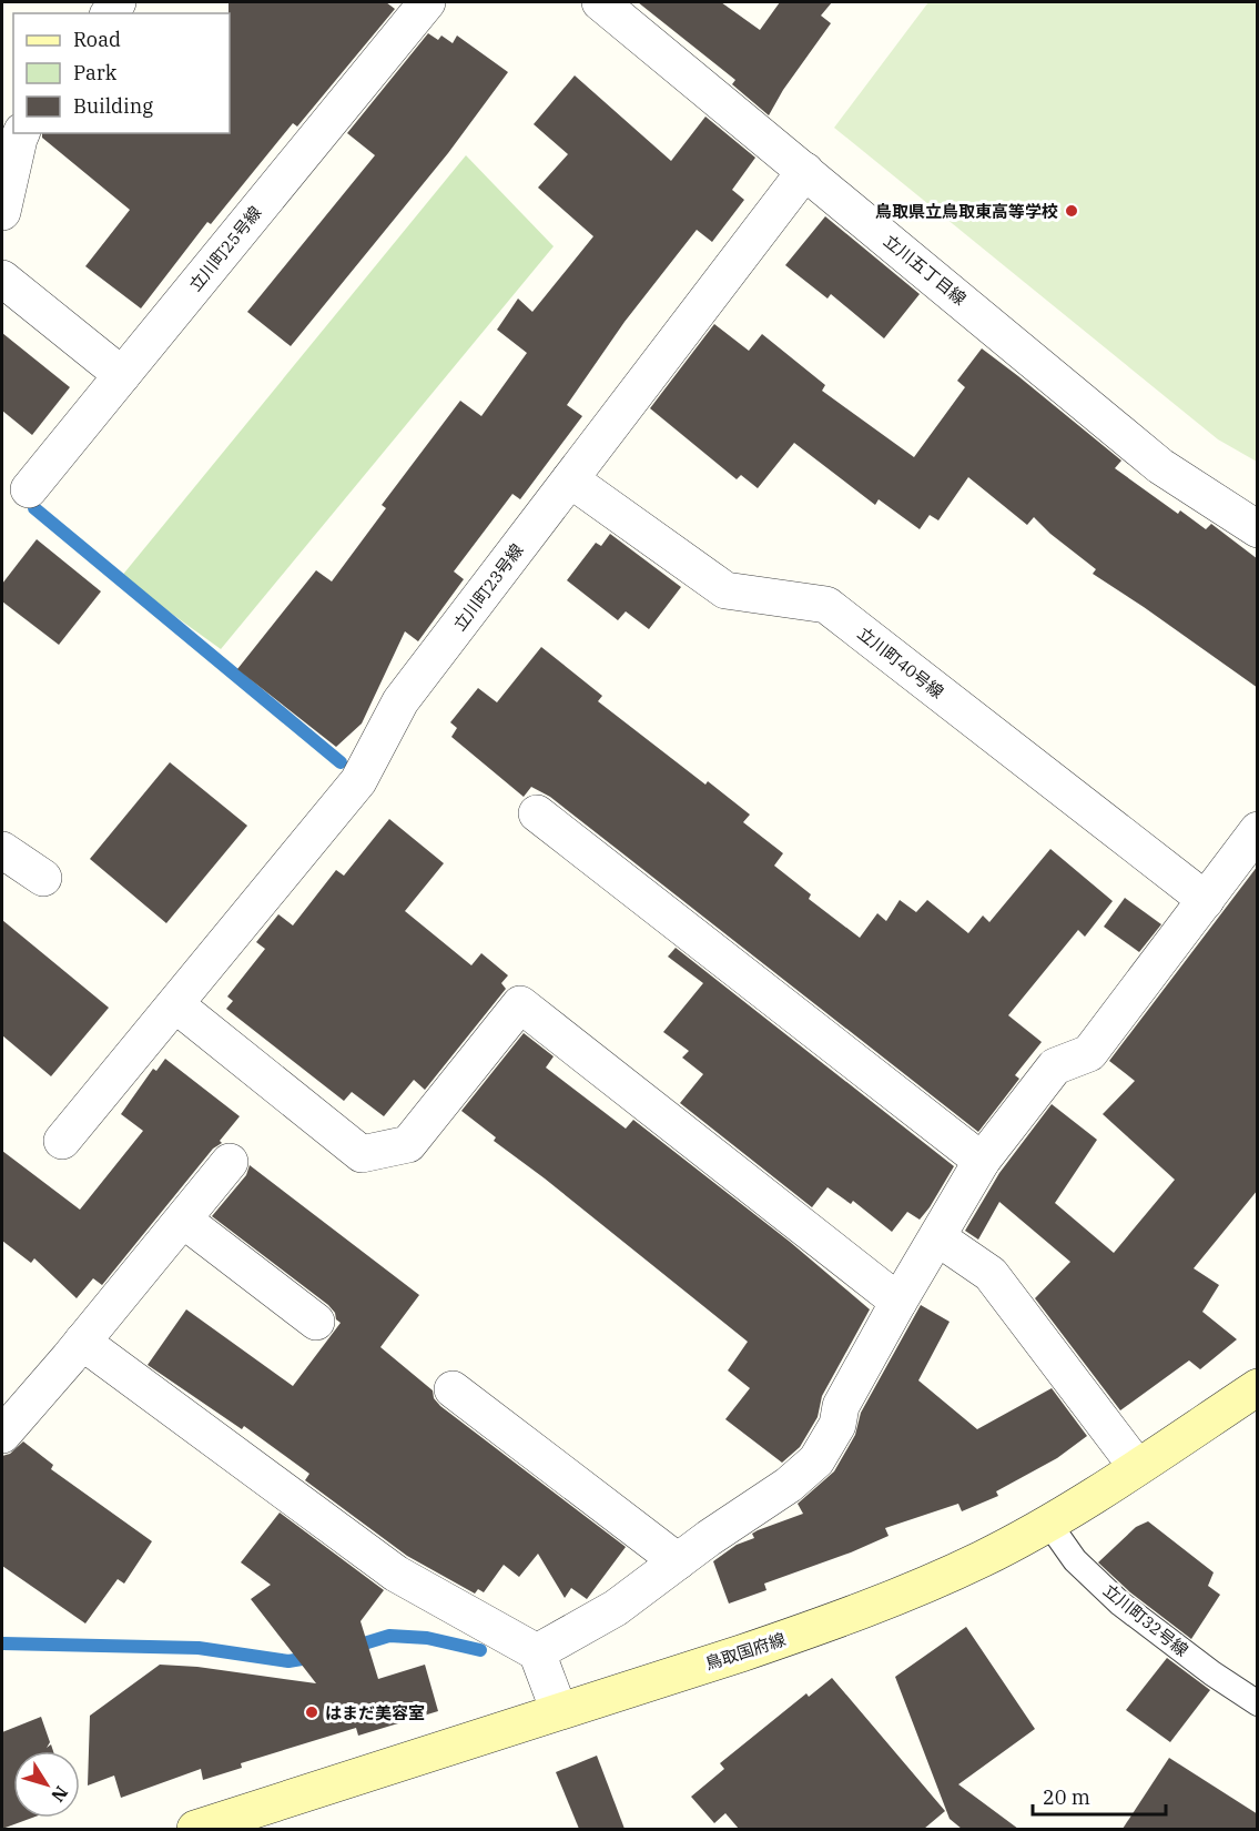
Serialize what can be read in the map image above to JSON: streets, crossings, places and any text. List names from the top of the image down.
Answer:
{
  "streets": {
    "main road": ["鳥取国府線"],
    "street": [
      "立川町25号線",
      "立川五丁目線",
      "立川町23号線",
      "立川町40号線"
    ],
    "lane": ["立川町32号線"]
  },
  "crossings": [
    ["立川五丁目線", "立川町23号線"],
    ["立川町23号線", "立川町40号線"],
    ["立川町32号線", "鳥取国府線"]
  ],
  "places": ["鳥取県立鳥取東高等学校", "はまだ美容室"],
  "legend": ["Road", "Park", "Building"],
  "scale_bar": "20 m",
  "north": "bottom right"
}
